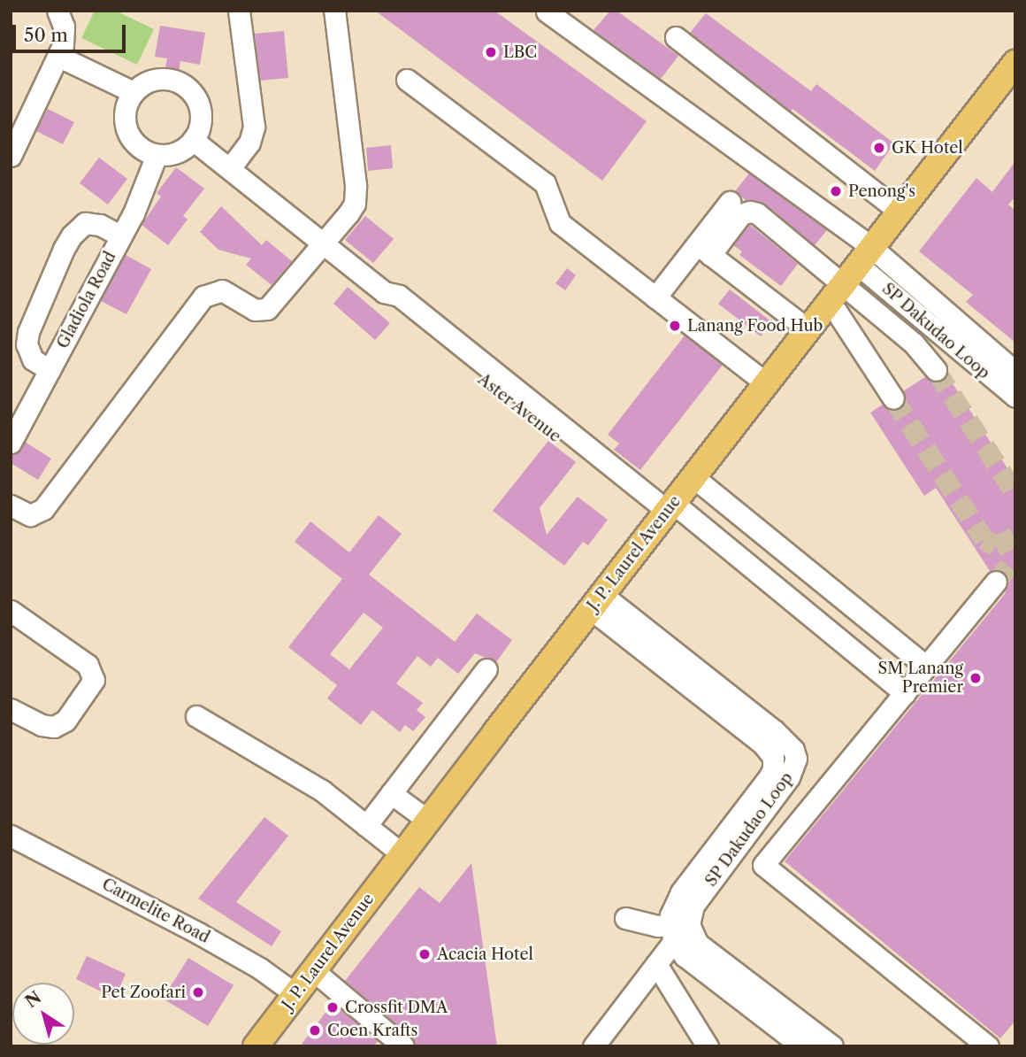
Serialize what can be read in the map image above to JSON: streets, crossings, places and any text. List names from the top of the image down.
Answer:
{
  "streets": {
    "main road": ["J. P. Laurel Avenue"],
    "street": [
      "Gladiola Road",
      "SP Dakudao Loop",
      "Aster Avenue",
      "Carmelite Road"
    ]
  },
  "crossings": [
    ["Gladiola Road", "Aster Avenue"],
    ["SP Dakudao Loop", "J. P. Laurel Avenue"],
    ["Aster Avenue", "J. P. Laurel Avenue"],
    ["J. P. Laurel Avenue", "Carmelite Road"]
  ],
  "places": [
    "LBC",
    "GK Hotel",
    "Penong's",
    "Lanang Food Hub",
    "SM Lanang Premier",
    "Acacia Hotel",
    "Pet Zoofari",
    "Crossfit DMA",
    "Coen Krafts"
  ],
  "scale_bar": "50 m",
  "north": "top left"
}
